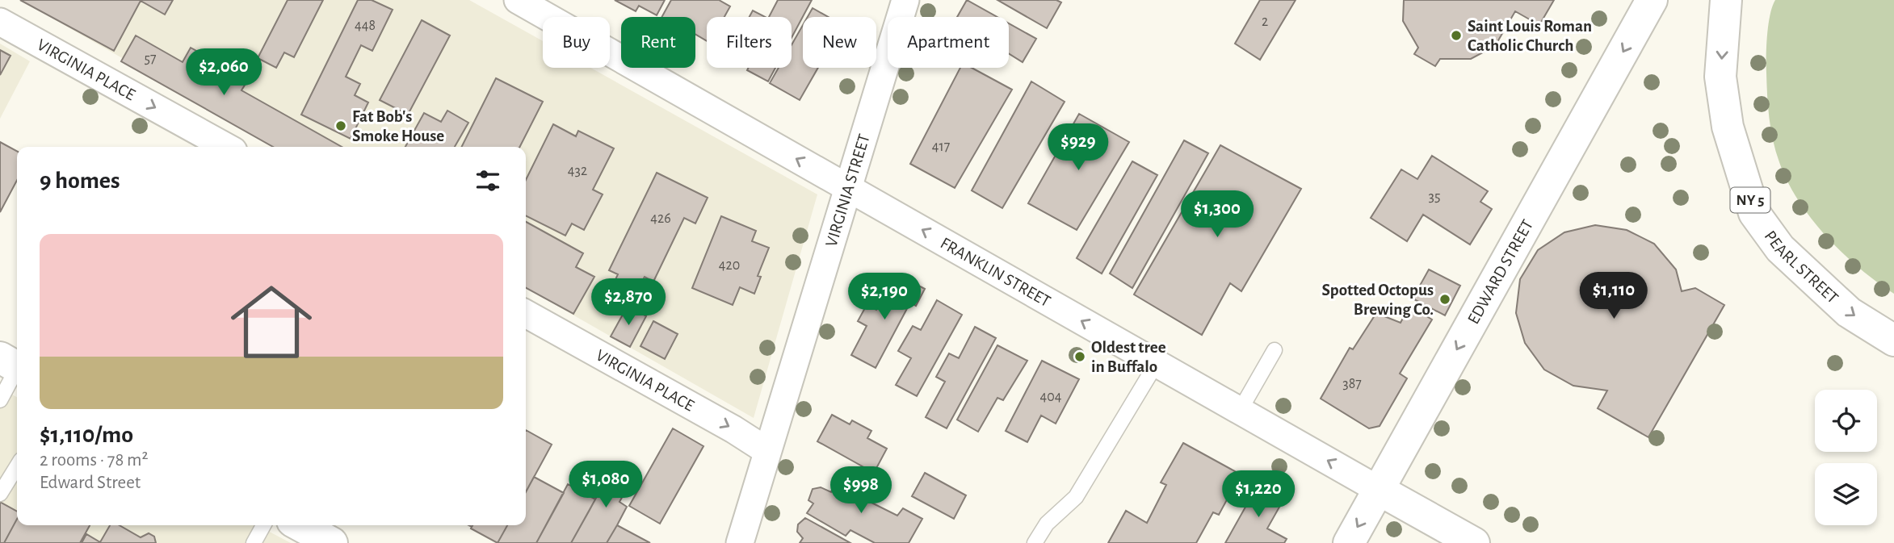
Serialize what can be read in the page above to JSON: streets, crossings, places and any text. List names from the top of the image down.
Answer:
{
  "streets": {
    "main road": [
      "NY 5",
      "PEARL STREET",
      "EDWARD STREET",
      "FRANKLIN STREET"
    ],
    "street": ["VIRGINIA PLACE", "VIRGINIA STREET"]
  },
  "crossings": [
    ["VIRGINIA PLACE", "VIRGINIA STREET"],
    ["VIRGINIA STREET", "FRANKLIN STREET"],
    ["EDWARD STREET", "FRANKLIN STREET"]
  ],
  "one_way": [
    "VIRGINIA PLACE",
    "PEARL STREET",
    "EDWARD STREET",
    "FRANKLIN STREET"
  ],
  "places": [
    "Saint Louis Roman Catholic Church",
    "Fat Bob's Smoke House",
    "Spotted Octopus Brewing Co.",
    "Oldest tree in Buffalo"
  ],
  "house_numbers": [
    "2",
    "448",
    "57",
    "417",
    "432",
    "35",
    "426",
    "420",
    "387",
    "404"
  ],
  "page": {
    "chip": [
      "Buy",
      "Rent",
      "Filters",
      "New",
      "Apartment"
    ],
    "price": [
      "$2,060",
      "$929",
      "$1,300",
      "$1,110",
      "$2,190",
      "$2,870",
      "$1,080",
      "$998",
      "$1,220"
    ],
    "heading": "9 homes",
    "list": [
      {
        "name": "$1,110/mo",
        "note": "2 rooms · 78 m² · Edward Street"
      }
    ]
  }
}
